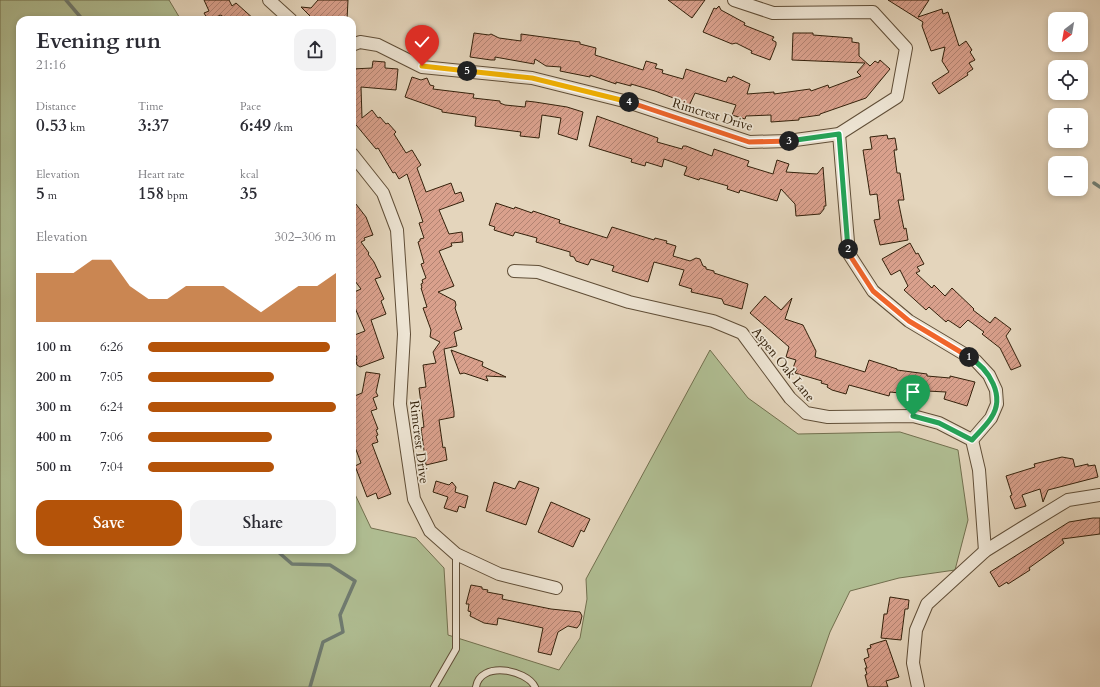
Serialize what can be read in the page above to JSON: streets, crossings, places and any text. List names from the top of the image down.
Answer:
{
  "streets": {
    "street": ["Rimcrest Drive", "Aspen Oak Lane"]
  },
  "north": "bottom left",
  "page": {
    "map_buttons": ["+", "−"],
    "heading": ["Evening run", "21:16"],
    "pins": [
      "5",
      "4",
      "3",
      "2",
      "1"
    ],
    "stats": [
      ["Distance", "0.53 km"],
      ["Time", "3:37"],
      ["Pace", "6:49 /km"],
      ["Elevation", "5 m"],
      ["Heart rate", "158 bpm"],
      ["kcal", "35"]
    ],
    "chart": ["Elevation", "302–306 m"],
    "list": [
      {
        "name": "100 m",
        "note": "6:26"
      },
      {
        "name": "200 m",
        "note": "7:05"
      },
      {
        "name": "300 m",
        "note": "6:24"
      },
      {
        "name": "400 m",
        "note": "7:06"
      },
      {
        "name": "500 m",
        "note": "7:04"
      }
    ],
    "buttons": ["Save", "Share"]
  }
}
